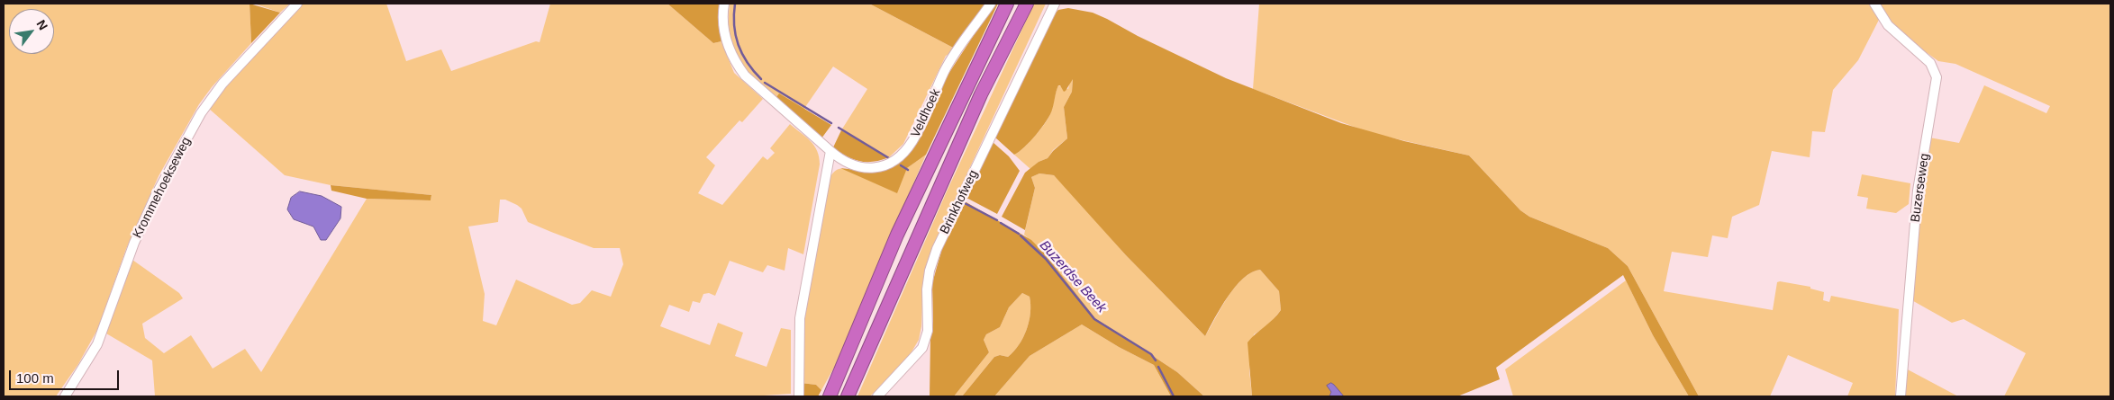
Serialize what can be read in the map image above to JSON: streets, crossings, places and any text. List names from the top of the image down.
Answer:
{
  "streets": {
    "street": [
      "Veldhoek",
      "Krommehoekseweg",
      "Buzerseweg",
      "Brinkhofweg"
    ]
  },
  "water": ["Buzerdse Beek"],
  "scale_bar": "100 m",
  "north": "top right"
}
